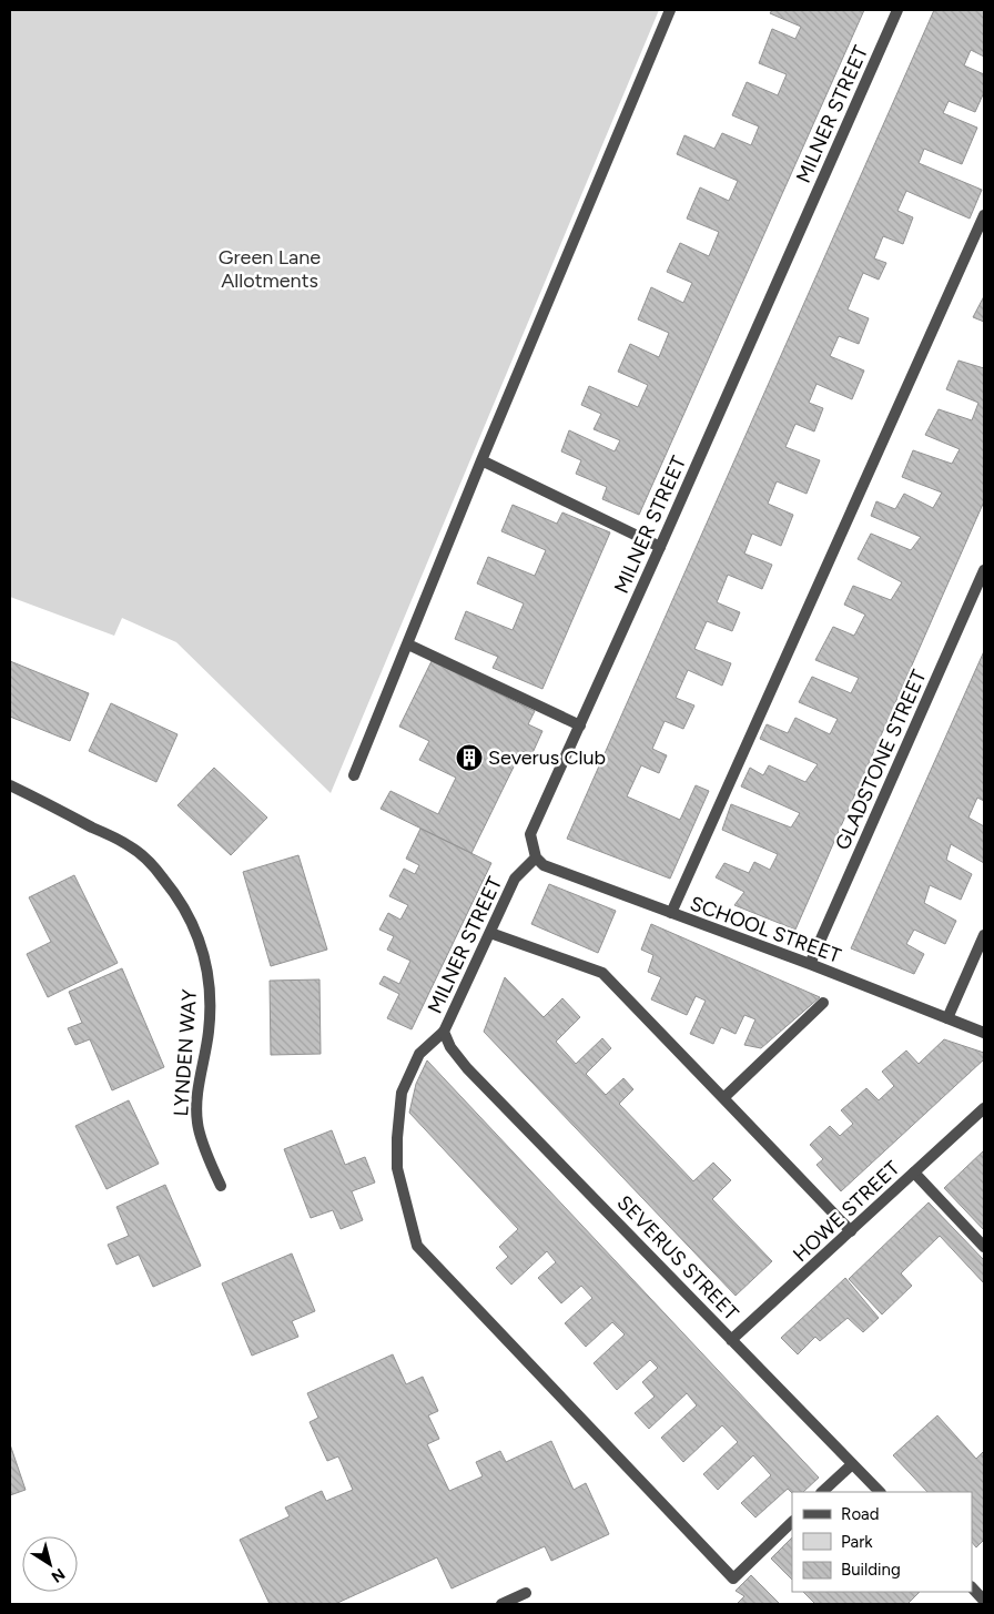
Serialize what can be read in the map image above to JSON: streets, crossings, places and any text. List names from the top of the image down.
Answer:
{
  "streets": {
    "street": [
      "MILNER STREET",
      "GLADSTONE STREET",
      "SCHOOL STREET",
      "LYNDEN WAY",
      "HOWE STREET",
      "SEVERUS STREET"
    ]
  },
  "crossings": [
    ["MILNER STREET", "SCHOOL STREET"],
    ["MILNER STREET", "SEVERUS STREET"],
    ["GLADSTONE STREET", "SCHOOL STREET"],
    ["HOWE STREET", "SEVERUS STREET"]
  ],
  "parks": ["Green Lane Allotments"],
  "places": {
    "building": ["Severus Club"]
  },
  "legend": ["Road", "Park", "Building"],
  "north": "bottom right"
}
